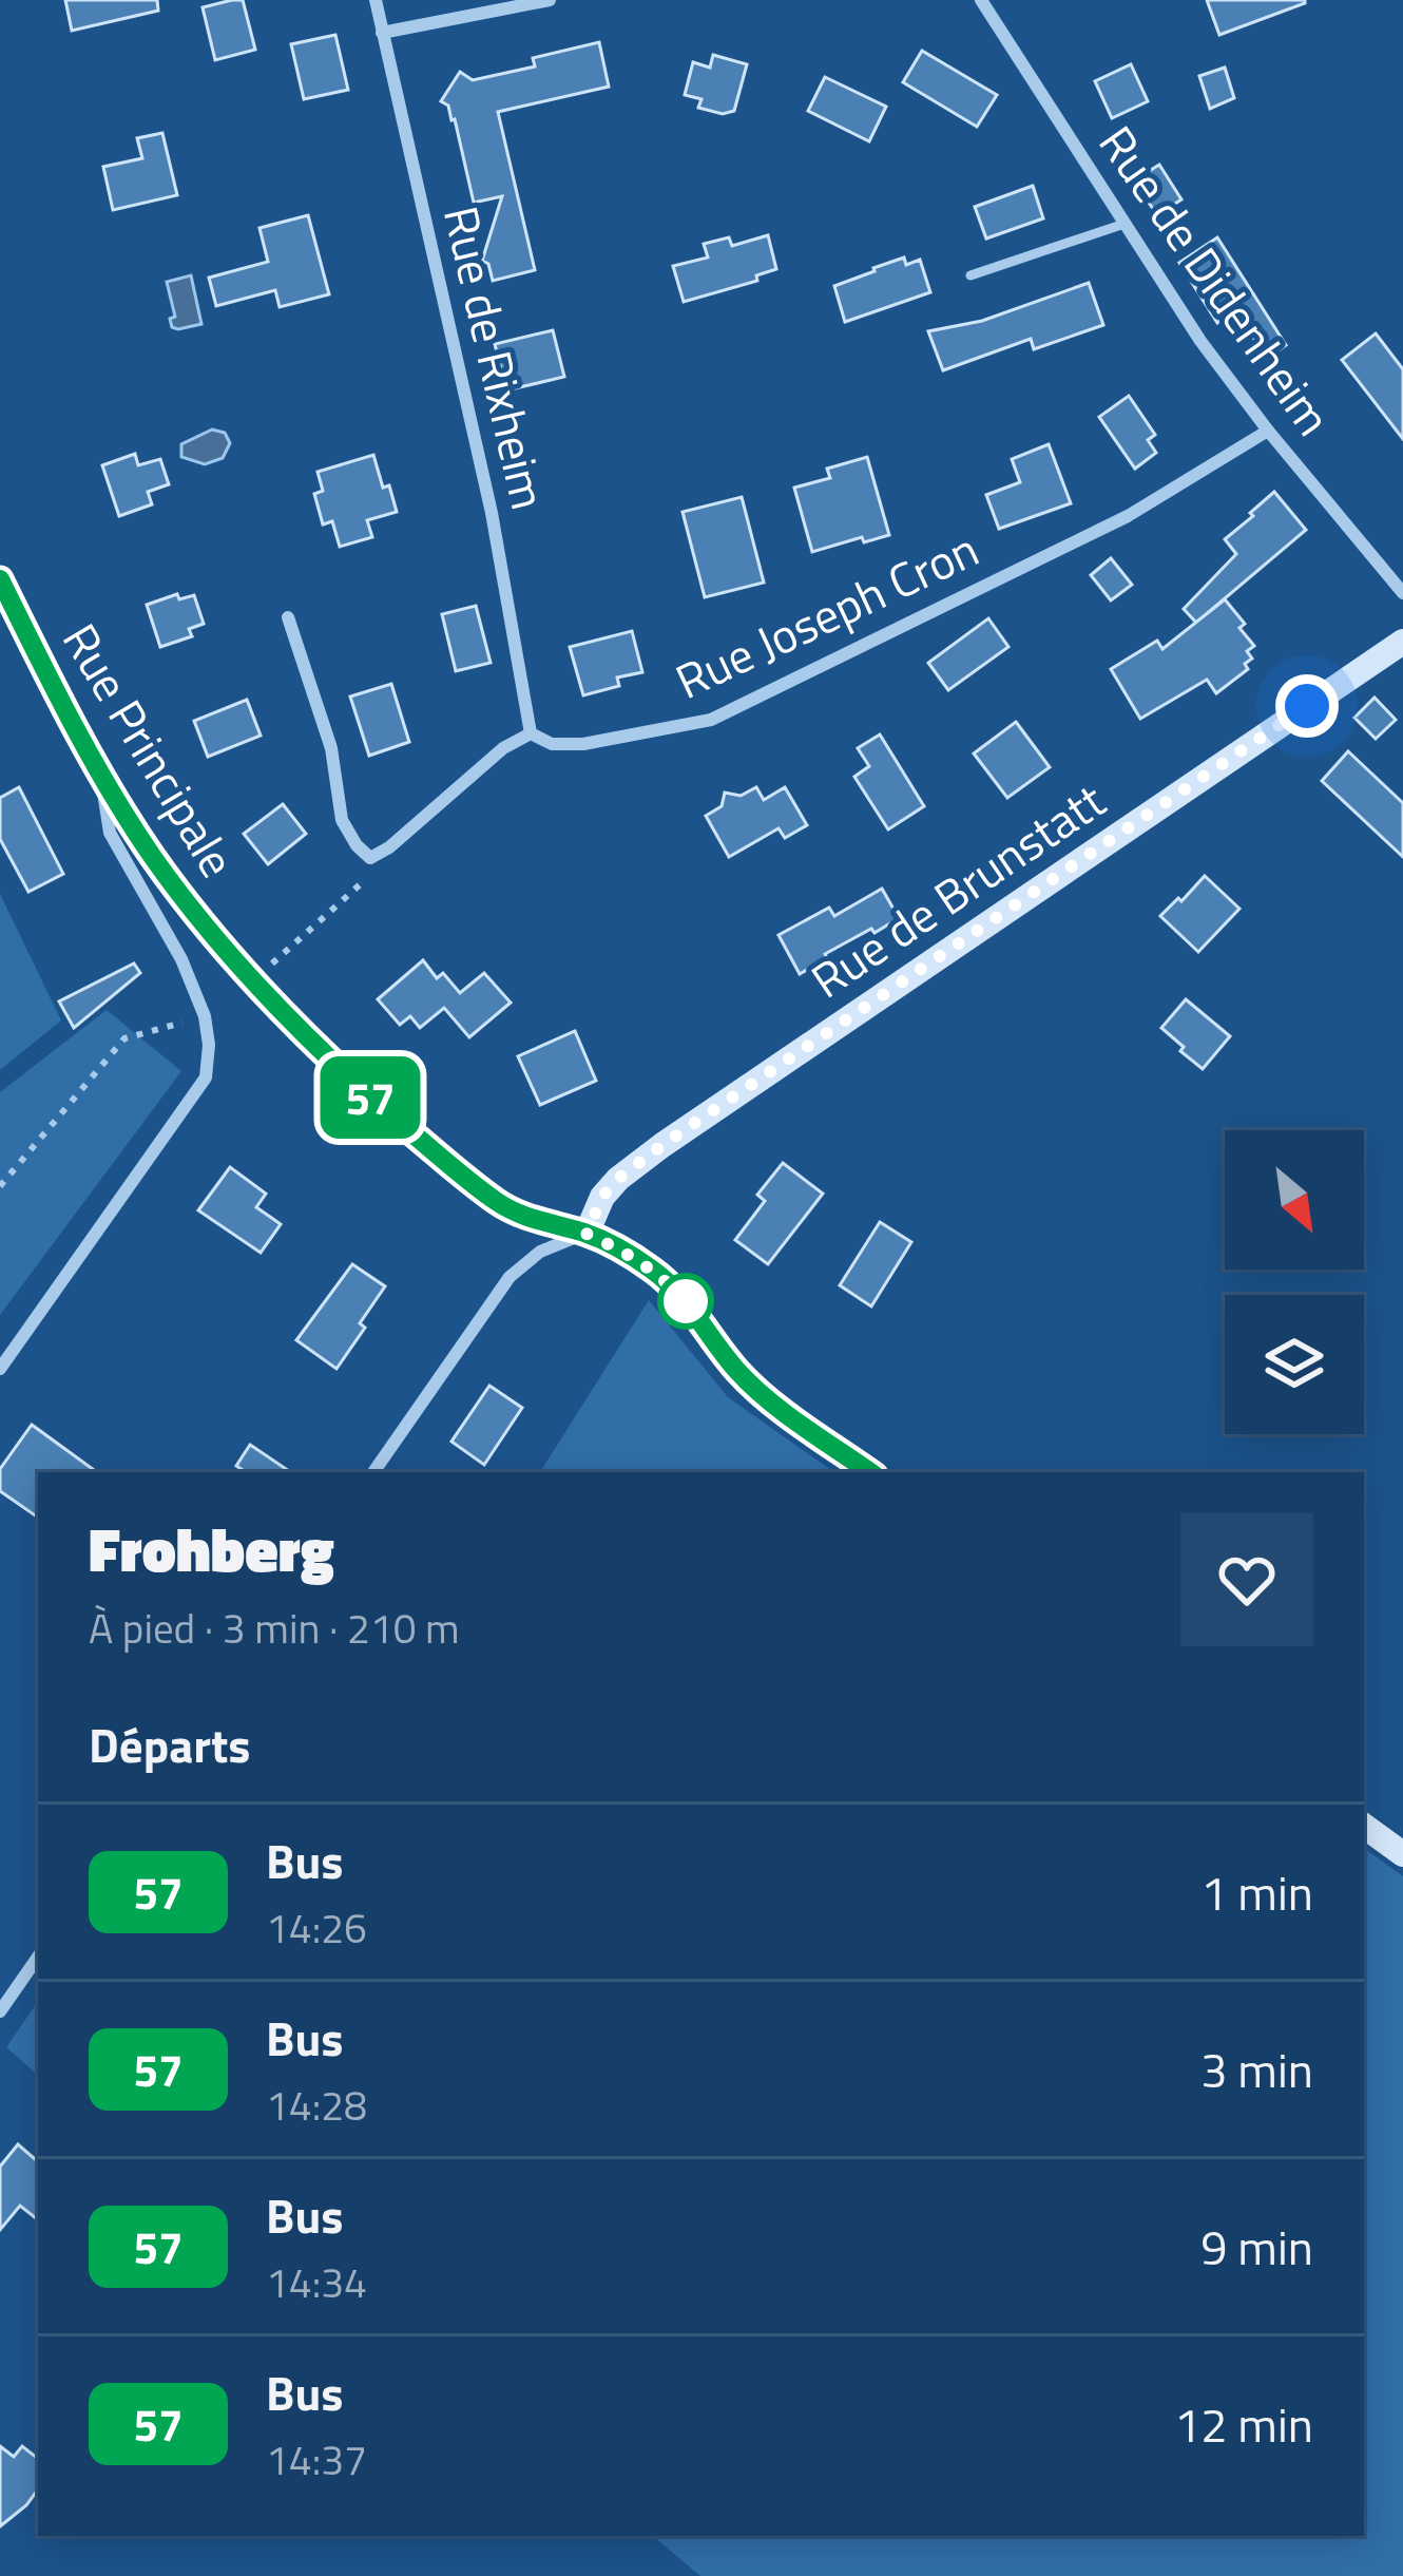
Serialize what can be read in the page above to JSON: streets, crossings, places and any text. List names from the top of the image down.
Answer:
{
  "streets": {
    "main road": ["Rue Principale", "Rue de Brunstatt"],
    "street": ["Rue de Didenheim", "Rue de Rixheim", "Rue Joseph Cron"]
  },
  "crossings": [
    ["Rue de Didenheim", "Rue Joseph Cron"],
    ["Rue de Rixheim", "Rue Joseph Cron"],
    ["Rue Principale", "Rue de Brunstatt"]
  ],
  "lines": ["bus line 57"],
  "north": "bottom right",
  "page": {
    "on_map": "57",
    "heading": [
      ["Frohberg", "À pied · 3 min · 210 m"],
      "Départs"
    ],
    "list": [
      {
        "mark": "57",
        "name": "Bus",
        "note": "14:26",
        "value": "1 min"
      },
      {
        "mark": "57",
        "name": "Bus",
        "note": "14:28",
        "value": "3 min"
      },
      {
        "mark": "57",
        "name": "Bus",
        "note": "14:34",
        "value": "9 min"
      },
      {
        "mark": "57",
        "name": "Bus",
        "note": "14:37",
        "value": "12 min"
      }
    ]
  }
}
